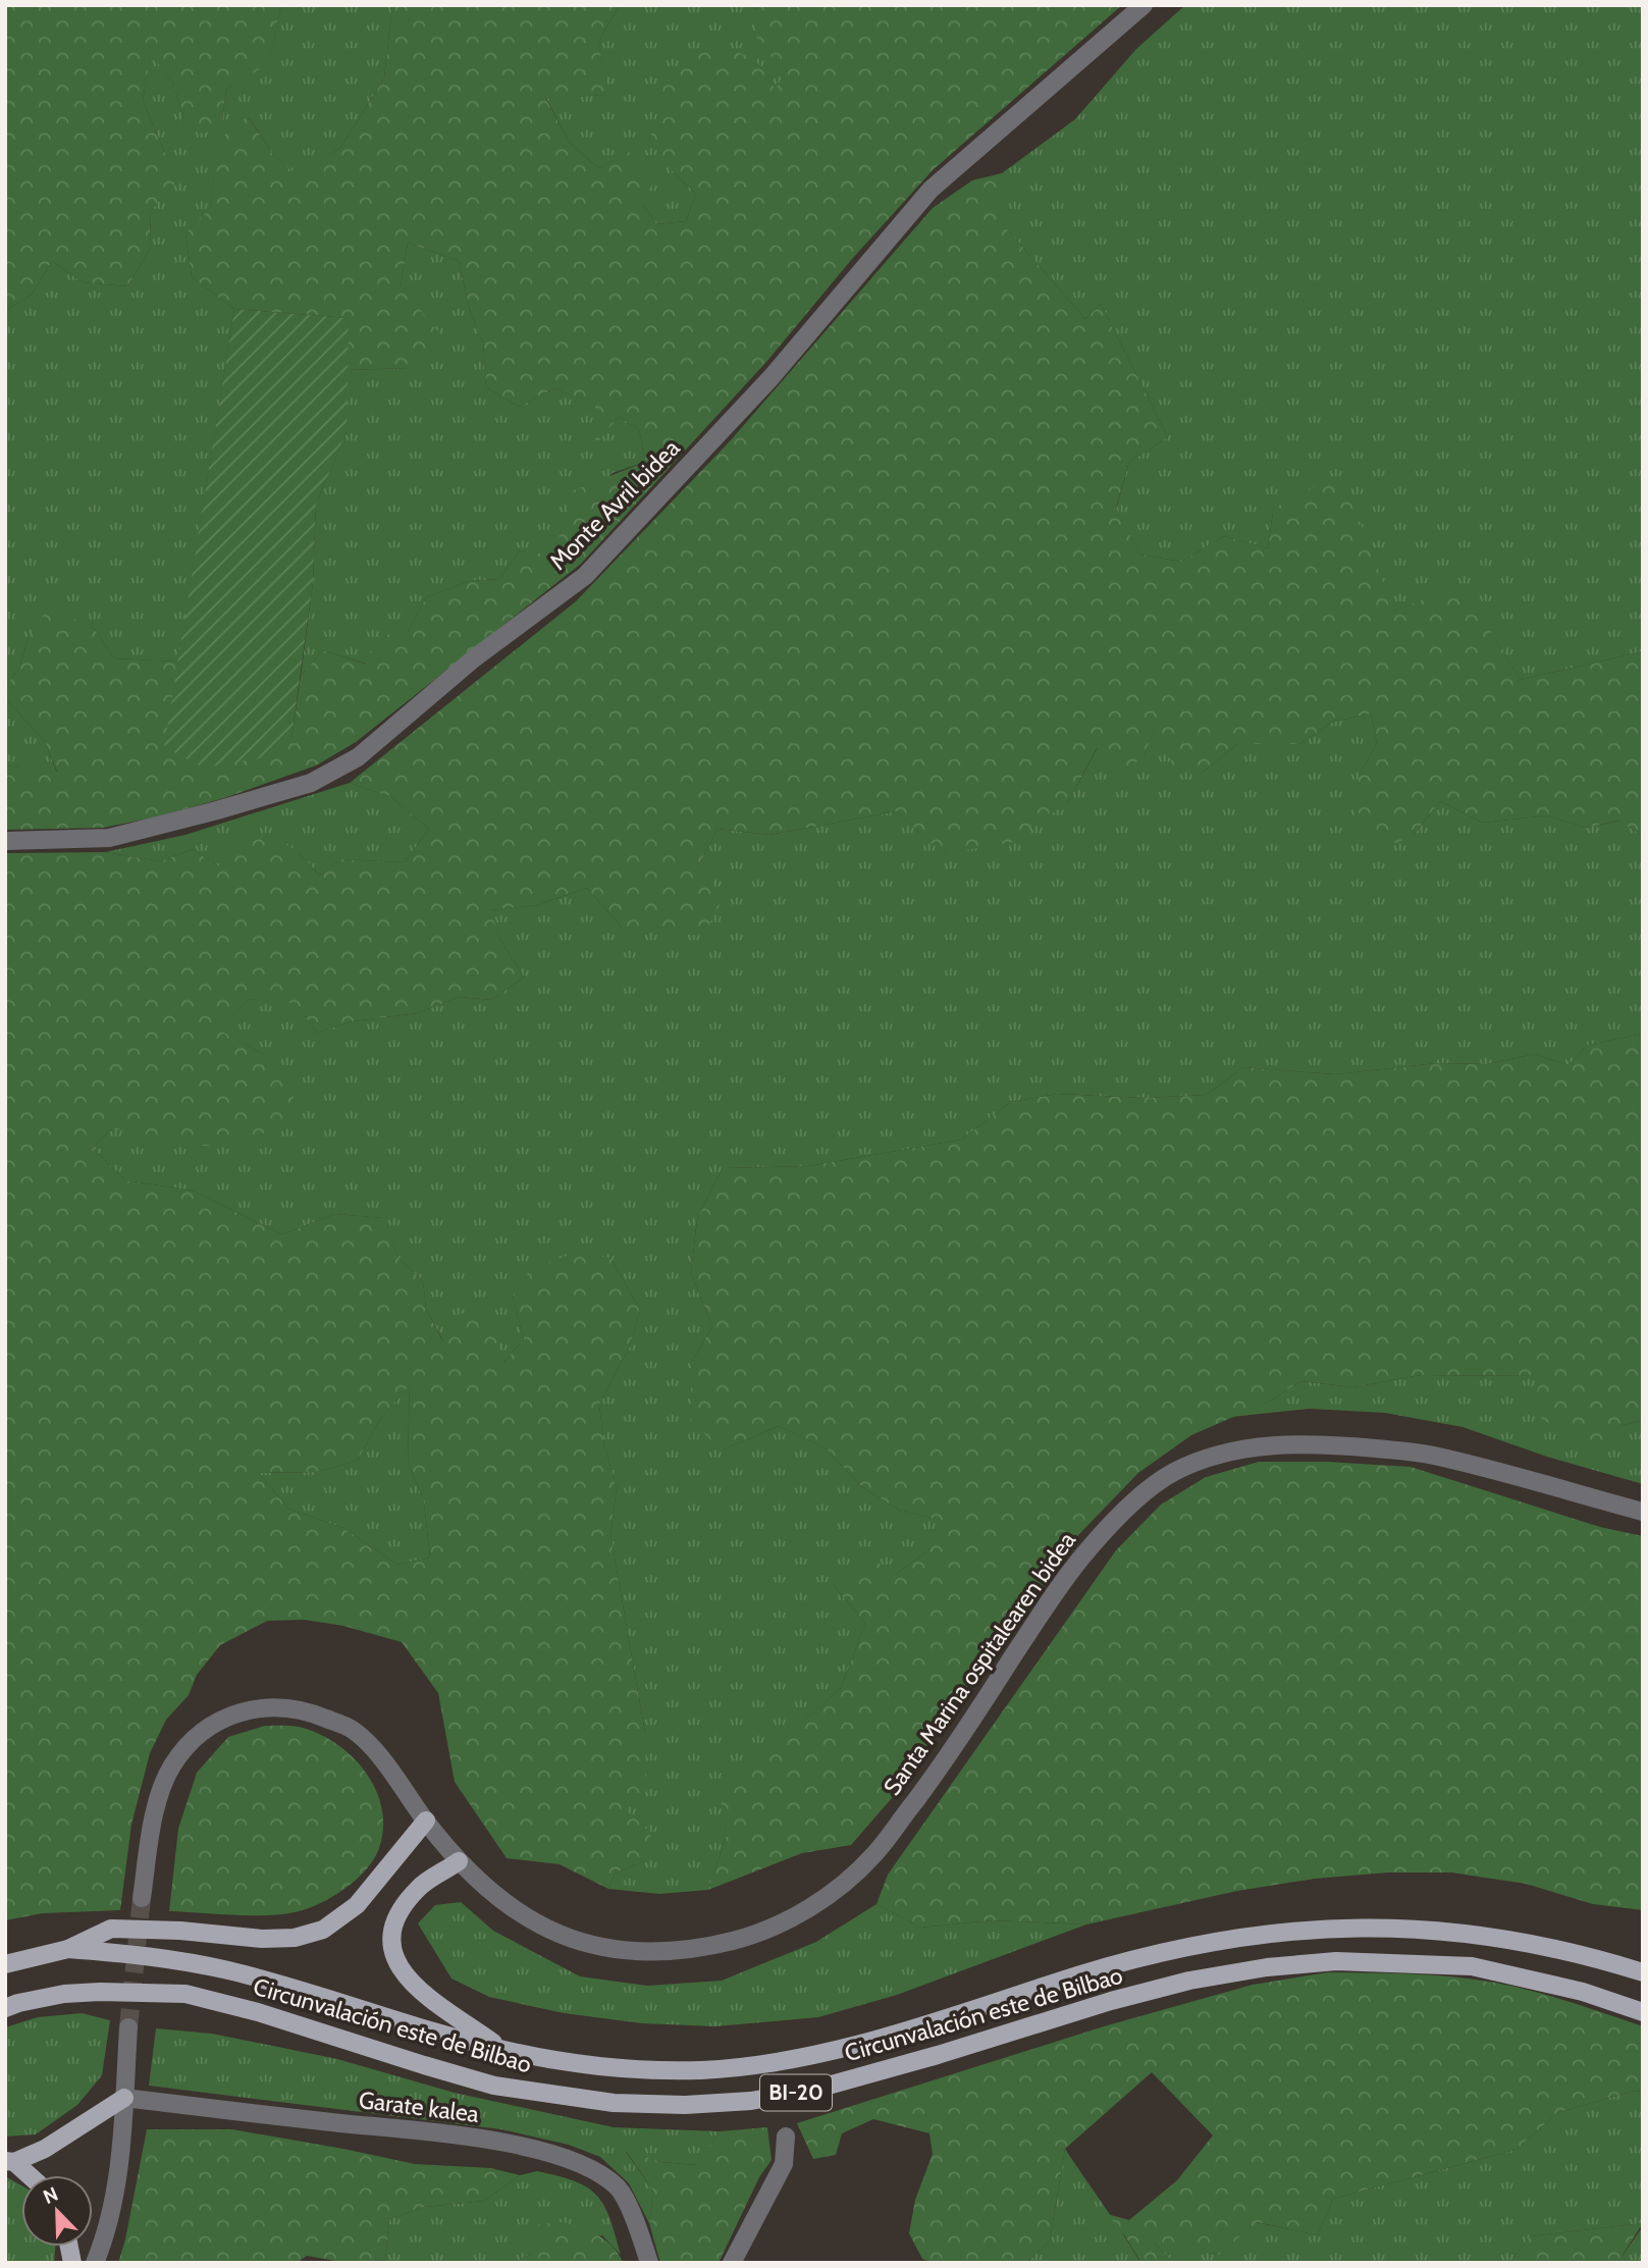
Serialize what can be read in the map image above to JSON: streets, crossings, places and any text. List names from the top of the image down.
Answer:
{
  "streets": {
    "main road": ["Circunvalación este de Bilbao", "BI-20"],
    "street": ["Monte Avril bidea", "Santa Marina ospitalearen bidea", "Garate kalea"]
  },
  "crossings": [
    ["Circunvalación este de Bilbao", "BI-20"]
  ],
  "north": "top left"
}
